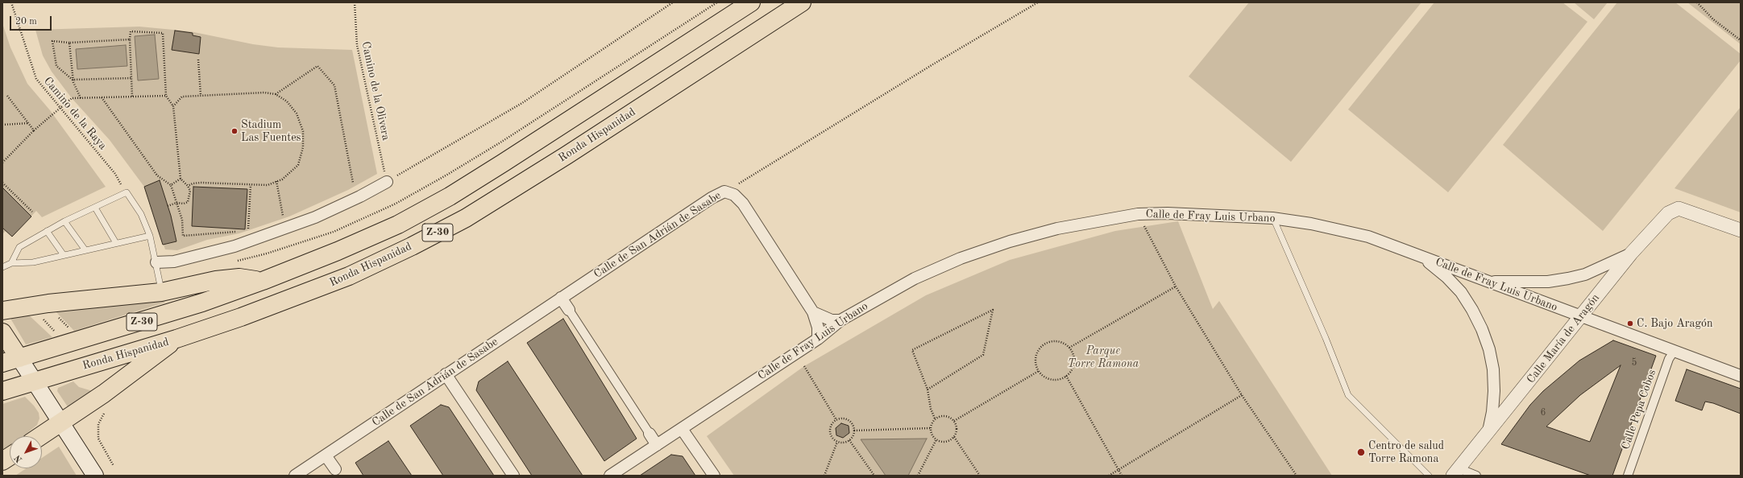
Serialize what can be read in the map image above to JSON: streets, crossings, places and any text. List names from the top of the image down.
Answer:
{
  "streets": {
    "highway": ["Ronda Hispanidad", "Z-30"],
    "street": [
      "Calle de Fray Luis Urbano",
      "Calle de San Adrián de Sasabe",
      "Calle María de Aragón",
      "Calle Pepa Cobos"
    ],
    "path": ["Camino de la Olivera", "Camino de la Raya"]
  },
  "crossings": [
    ["Calle de Fray Luis Urbano", "Calle de San Adrián de Sasabe"],
    ["Calle de Fray Luis Urbano", "Calle María de Aragón"],
    ["Calle de Fray Luis Urbano", "Calle Pepa Cobos"]
  ],
  "parks": ["Parque Torre Ramona"],
  "places": ["Stadium Las Fuentes", "C. Bajo Aragón", "Centro de salud Torre Ramona"],
  "house_numbers": ["5", "6"],
  "scale_bar": "20 m",
  "north": "bottom left"
}
